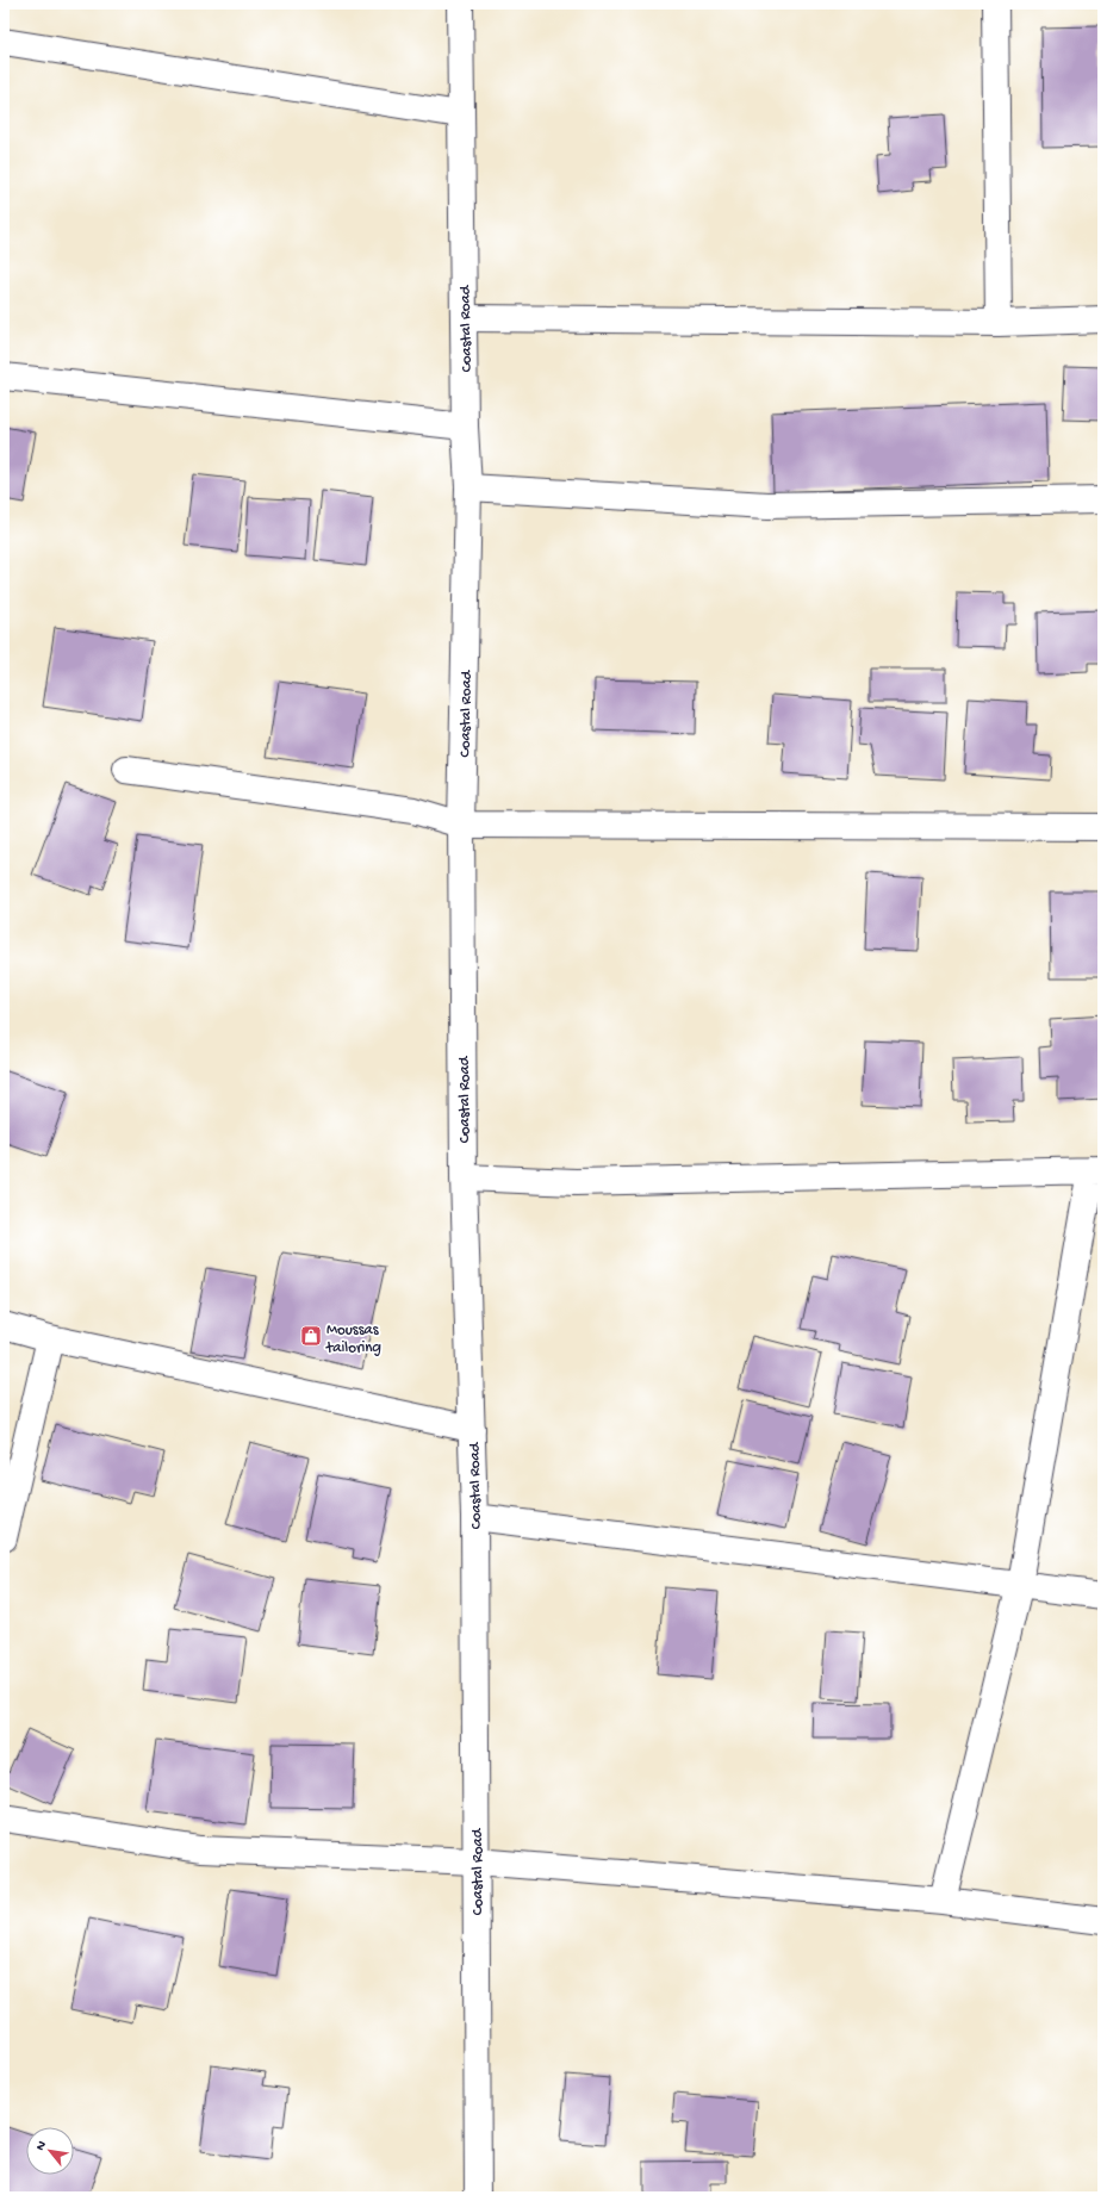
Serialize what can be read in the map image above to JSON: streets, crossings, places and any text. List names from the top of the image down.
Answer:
{
  "streets": {
    "street": ["Coastal Road"]
  },
  "places": {
    "shop": ["Moussas tailoring"]
  },
  "north": "top left"
}
